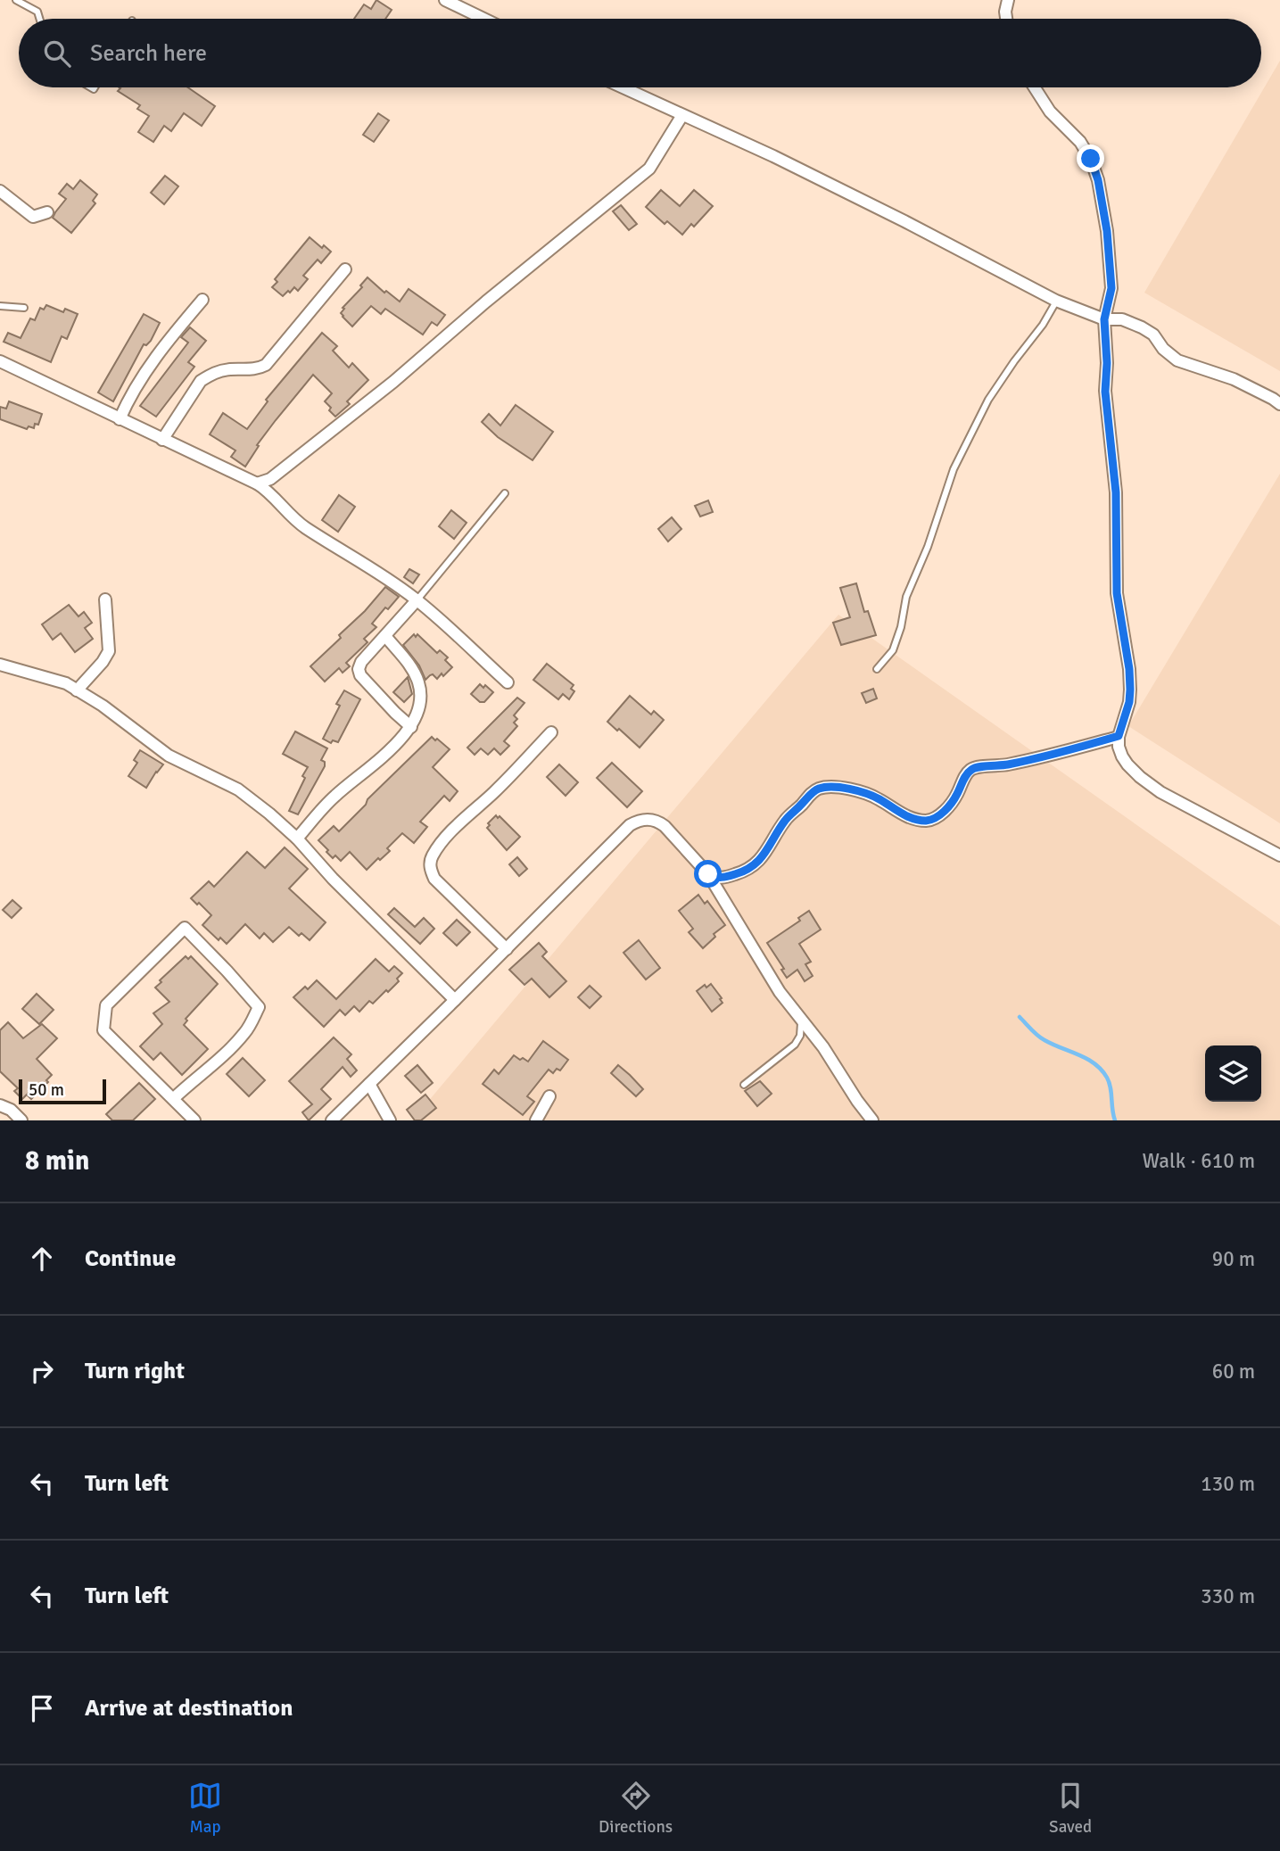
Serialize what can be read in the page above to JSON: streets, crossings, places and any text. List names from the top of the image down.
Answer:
{
  "scale_bar": "50 m",
  "page": {
    "search": "Search here",
    "scale": "50 m",
    "heading": ["8 min", "Walk · 610 m"],
    "list": [
      ["Continue", "90 m"],
      ["Turn right", "60 m"],
      ["Turn left", "130 m"],
      ["Turn left", "330 m"],
      "Arrive at destination"
    ],
    "nav": ["Map", "Directions", "Saved"]
  }
}
